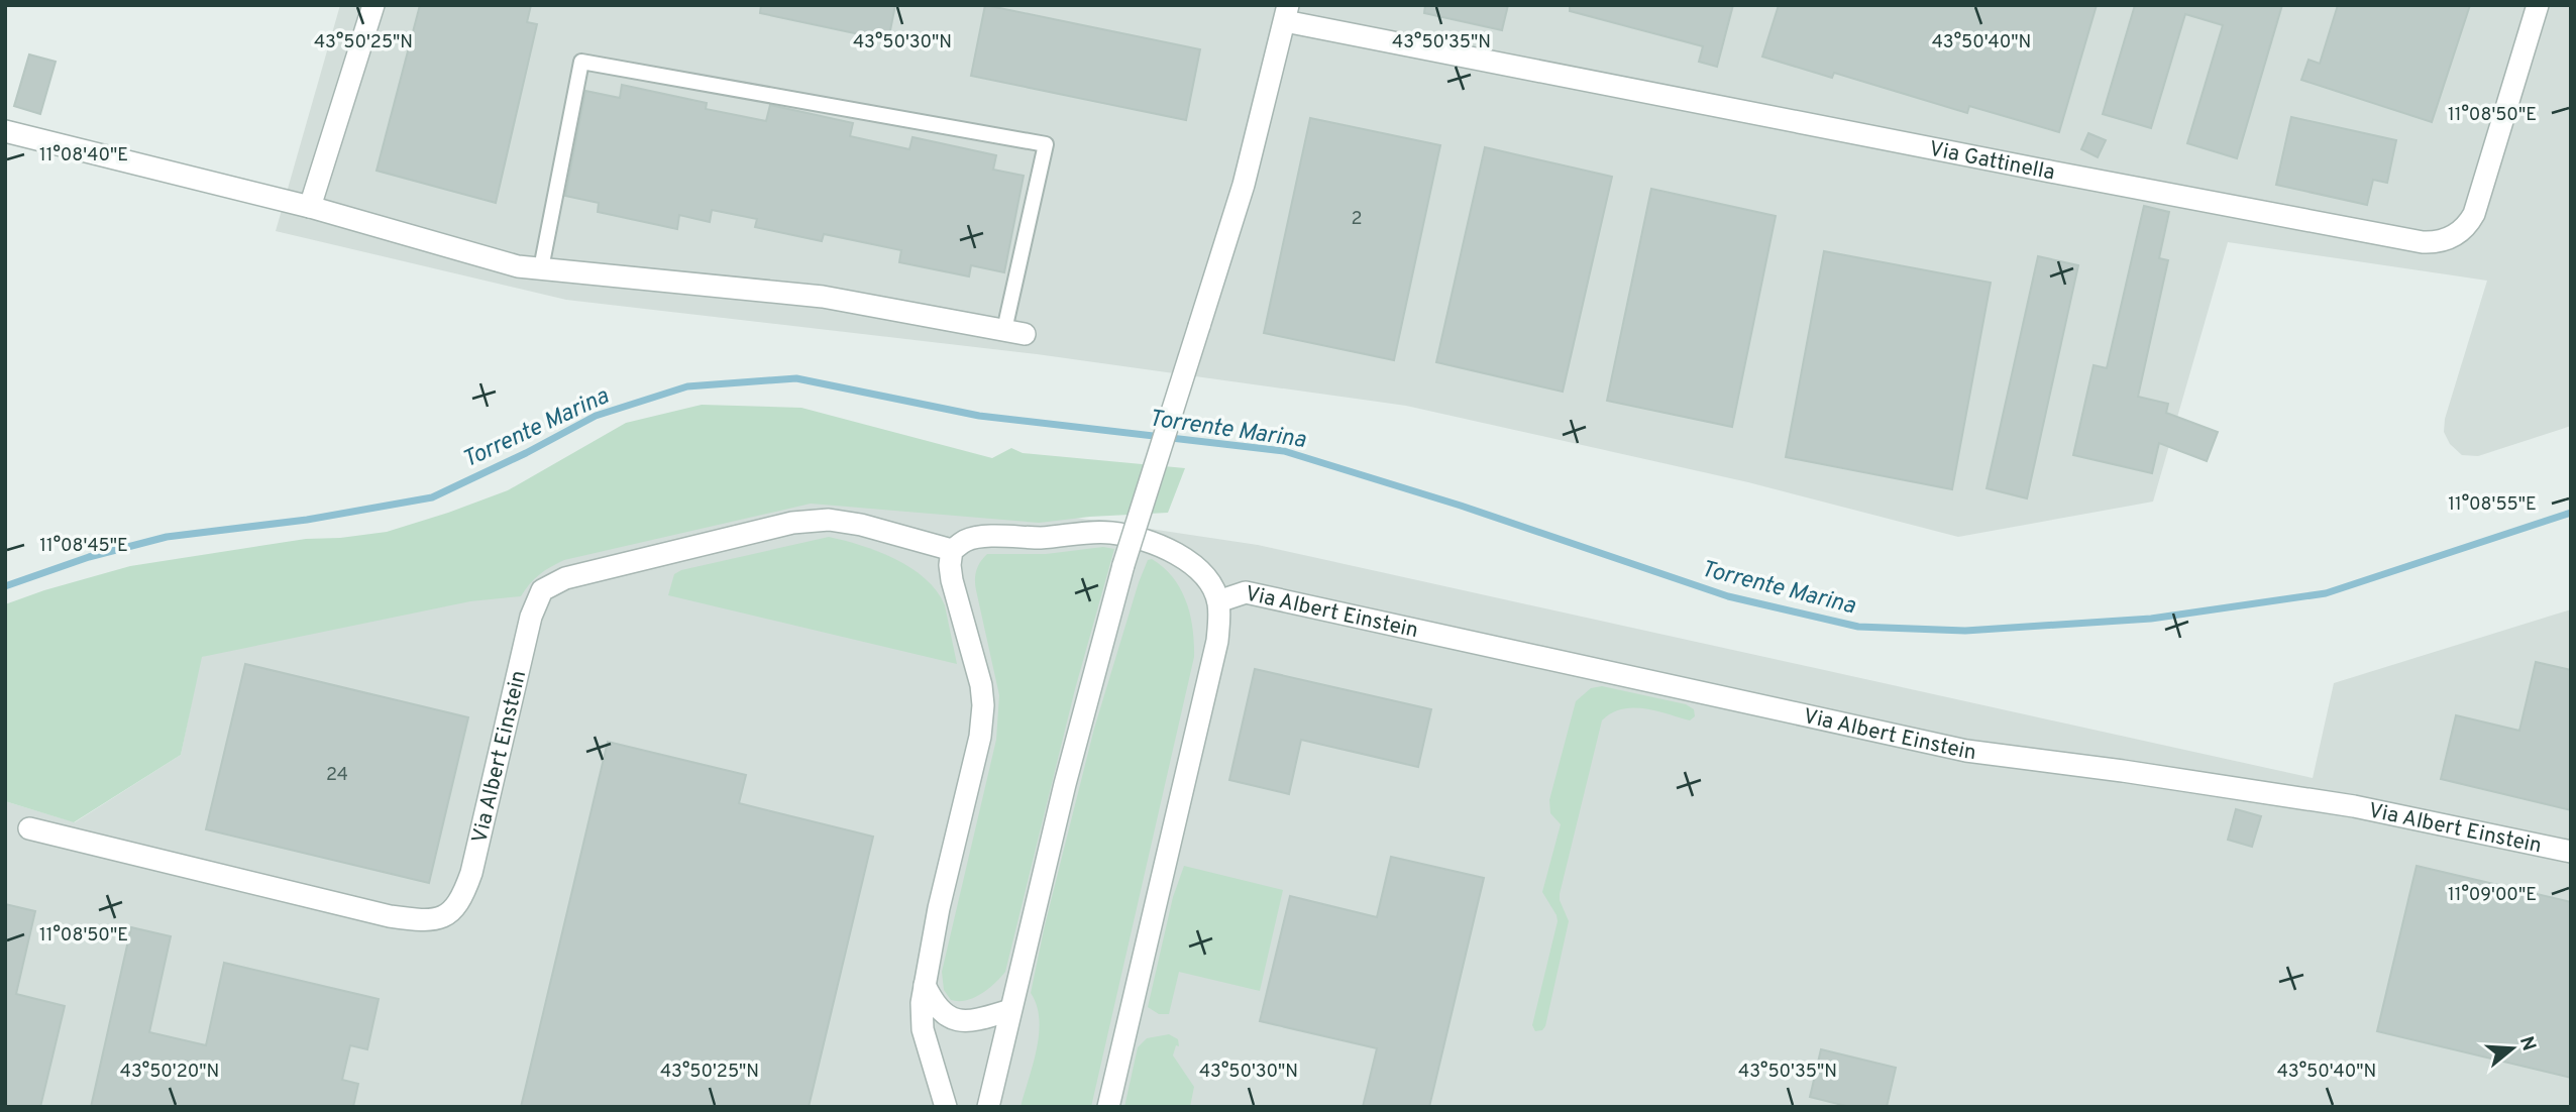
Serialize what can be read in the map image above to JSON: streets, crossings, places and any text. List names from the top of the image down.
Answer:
{
  "streets": {
    "street": ["Via Gattinella", "Via Albert Einstein"]
  },
  "water": ["Torrente Marina"],
  "house_numbers": ["2", "24"],
  "north": "right",
  "coordinates": [
    "43°50'25\"N",
    "43°50'30\"N",
    "43°50'35\"N",
    "43°50'40\"N",
    "11°08'50\"E",
    "11°08'40\"E",
    "11°08'55\"E",
    "11°08'45\"E",
    "11°09'00\"E",
    "43°50'20\"N"
  ]
}
